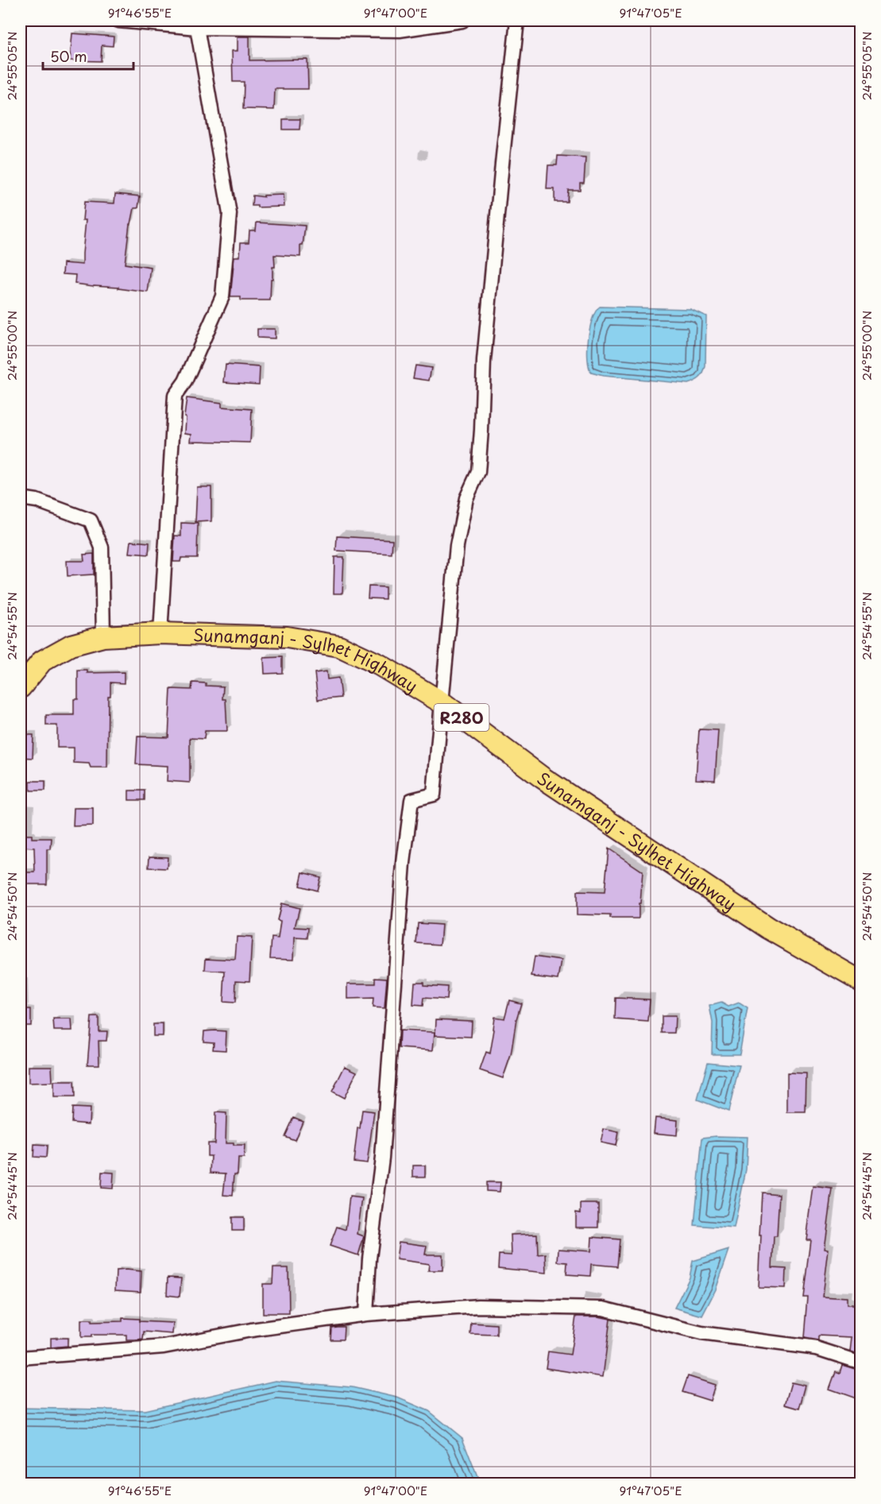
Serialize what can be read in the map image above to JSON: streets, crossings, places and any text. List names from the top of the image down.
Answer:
{
  "streets": {
    "main road": ["Sunamganj - Sylhet Highway", "R280"]
  },
  "scale_bar": "50 m",
  "coordinates": [
    "91°46'55\"E",
    "91°47'00\"E",
    "91°47'05\"E",
    "24°55'05\"N",
    "24°55'00\"N",
    "24°54'55\"N",
    "24°54'50\"N",
    "24°54'45\"N"
  ]
}
